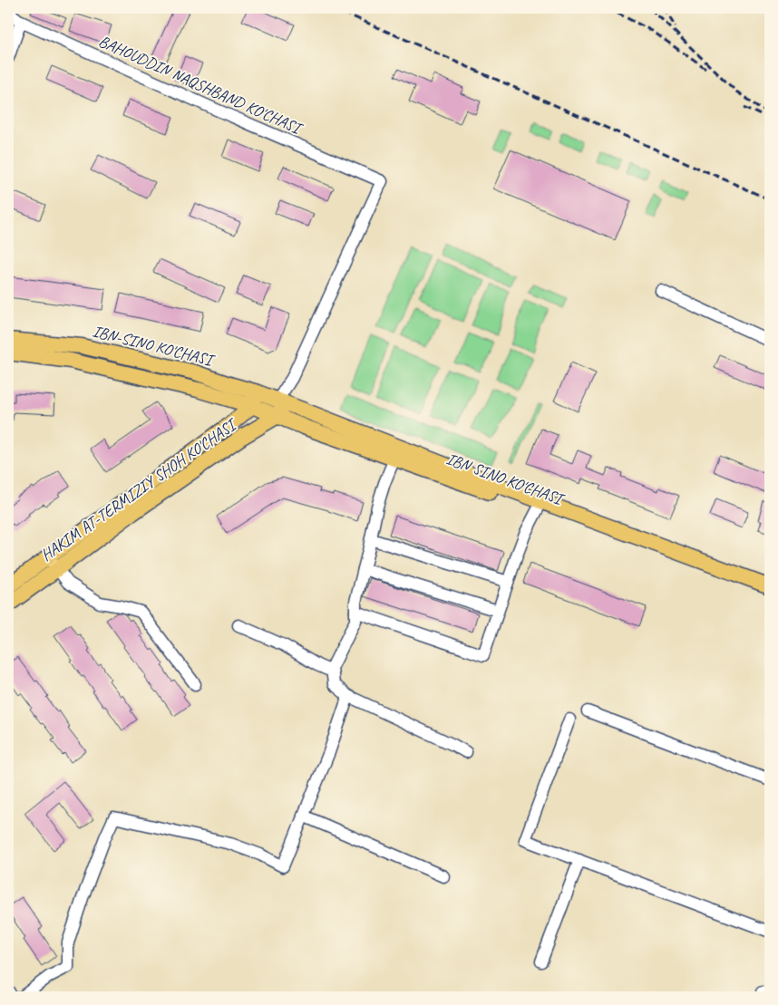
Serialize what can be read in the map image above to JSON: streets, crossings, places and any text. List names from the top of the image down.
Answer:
{
  "streets": {
    "main road": ["IBN-SINO KO'CHASI", "IBN SINO KO'CHASI", "HAKIM AT-TERMIZIY SHOH KO'CHASI"],
    "street": ["BAHOUDDIN NAQSHBAND KO'CHASI"]
  },
  "crossings": [
    ["BAHOUDDIN NAQSHBAND KO'CHASI", "IBN-SINO KO'CHASI"],
    ["BAHOUDDIN NAQSHBAND KO'CHASI", "IBN SINO KO'CHASI"],
    ["BAHOUDDIN NAQSHBAND KO'CHASI", "HAKIM AT-TERMIZIY SHOH KO'CHASI"],
    ["IBN-SINO KO'CHASI", "IBN SINO KO'CHASI"],
    ["IBN-SINO KO'CHASI", "HAKIM AT-TERMIZIY SHOH KO'CHASI"],
    ["IBN SINO KO'CHASI", "HAKIM AT-TERMIZIY SHOH KO'CHASI"]
  ]
}
